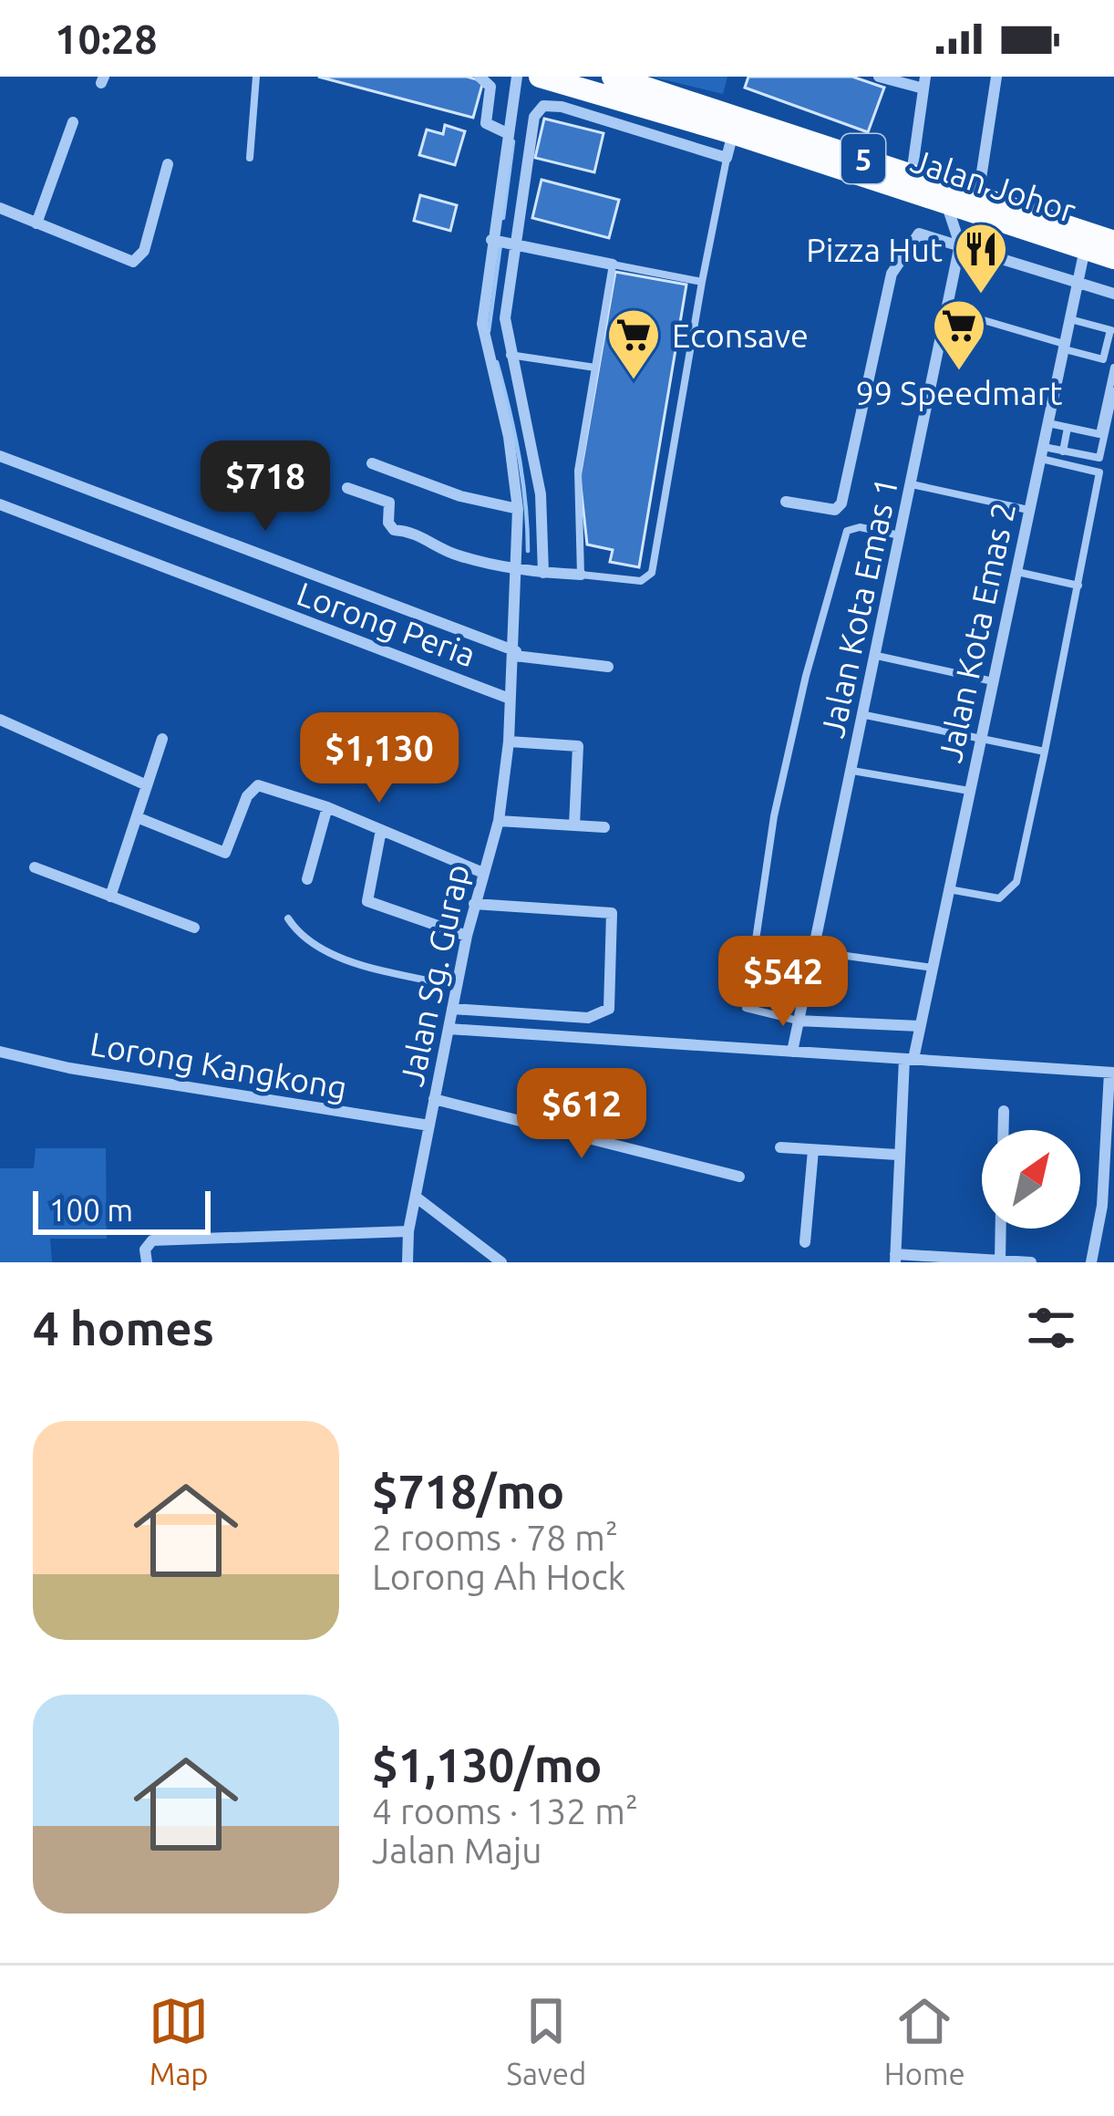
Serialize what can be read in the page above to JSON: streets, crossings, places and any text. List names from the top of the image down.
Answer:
{
  "streets": {
    "highway": ["5", "Jalan Johor"],
    "street": [
      "Jalan Kota Emas 1",
      "Lorong Peria",
      "Jalan Kota Emas 2",
      "Jalan Sg. Gurap",
      "Lorong Kangkong"
    ]
  },
  "crossings": [
    ["Jalan Johor", "Jalan Kota Emas 2"],
    ["Lorong Peria", "Jalan Sg. Gurap"],
    ["Jalan Sg. Gurap", "Lorong Kangkong"]
  ],
  "places": {
    "restaurant": ["Pizza Hut"],
    "supermarket": ["99 Speedmart", "Econsave"]
  },
  "scale_bar": "100 m",
  "north": "top right",
  "page": {
    "status": "10:28",
    "price": [
      "$718",
      "$1,130",
      "$542",
      "$612"
    ],
    "scale": "100 m",
    "heading": "4 homes",
    "list": [
      {
        "name": "$718/mo",
        "note": "2 rooms · 78 m² · Lorong Ah Hock"
      },
      {
        "name": "$1,130/mo",
        "note": "4 rooms · 132 m² · Jalan Maju"
      }
    ],
    "tabs": ["Map", "Saved", "Home"]
  }
}
